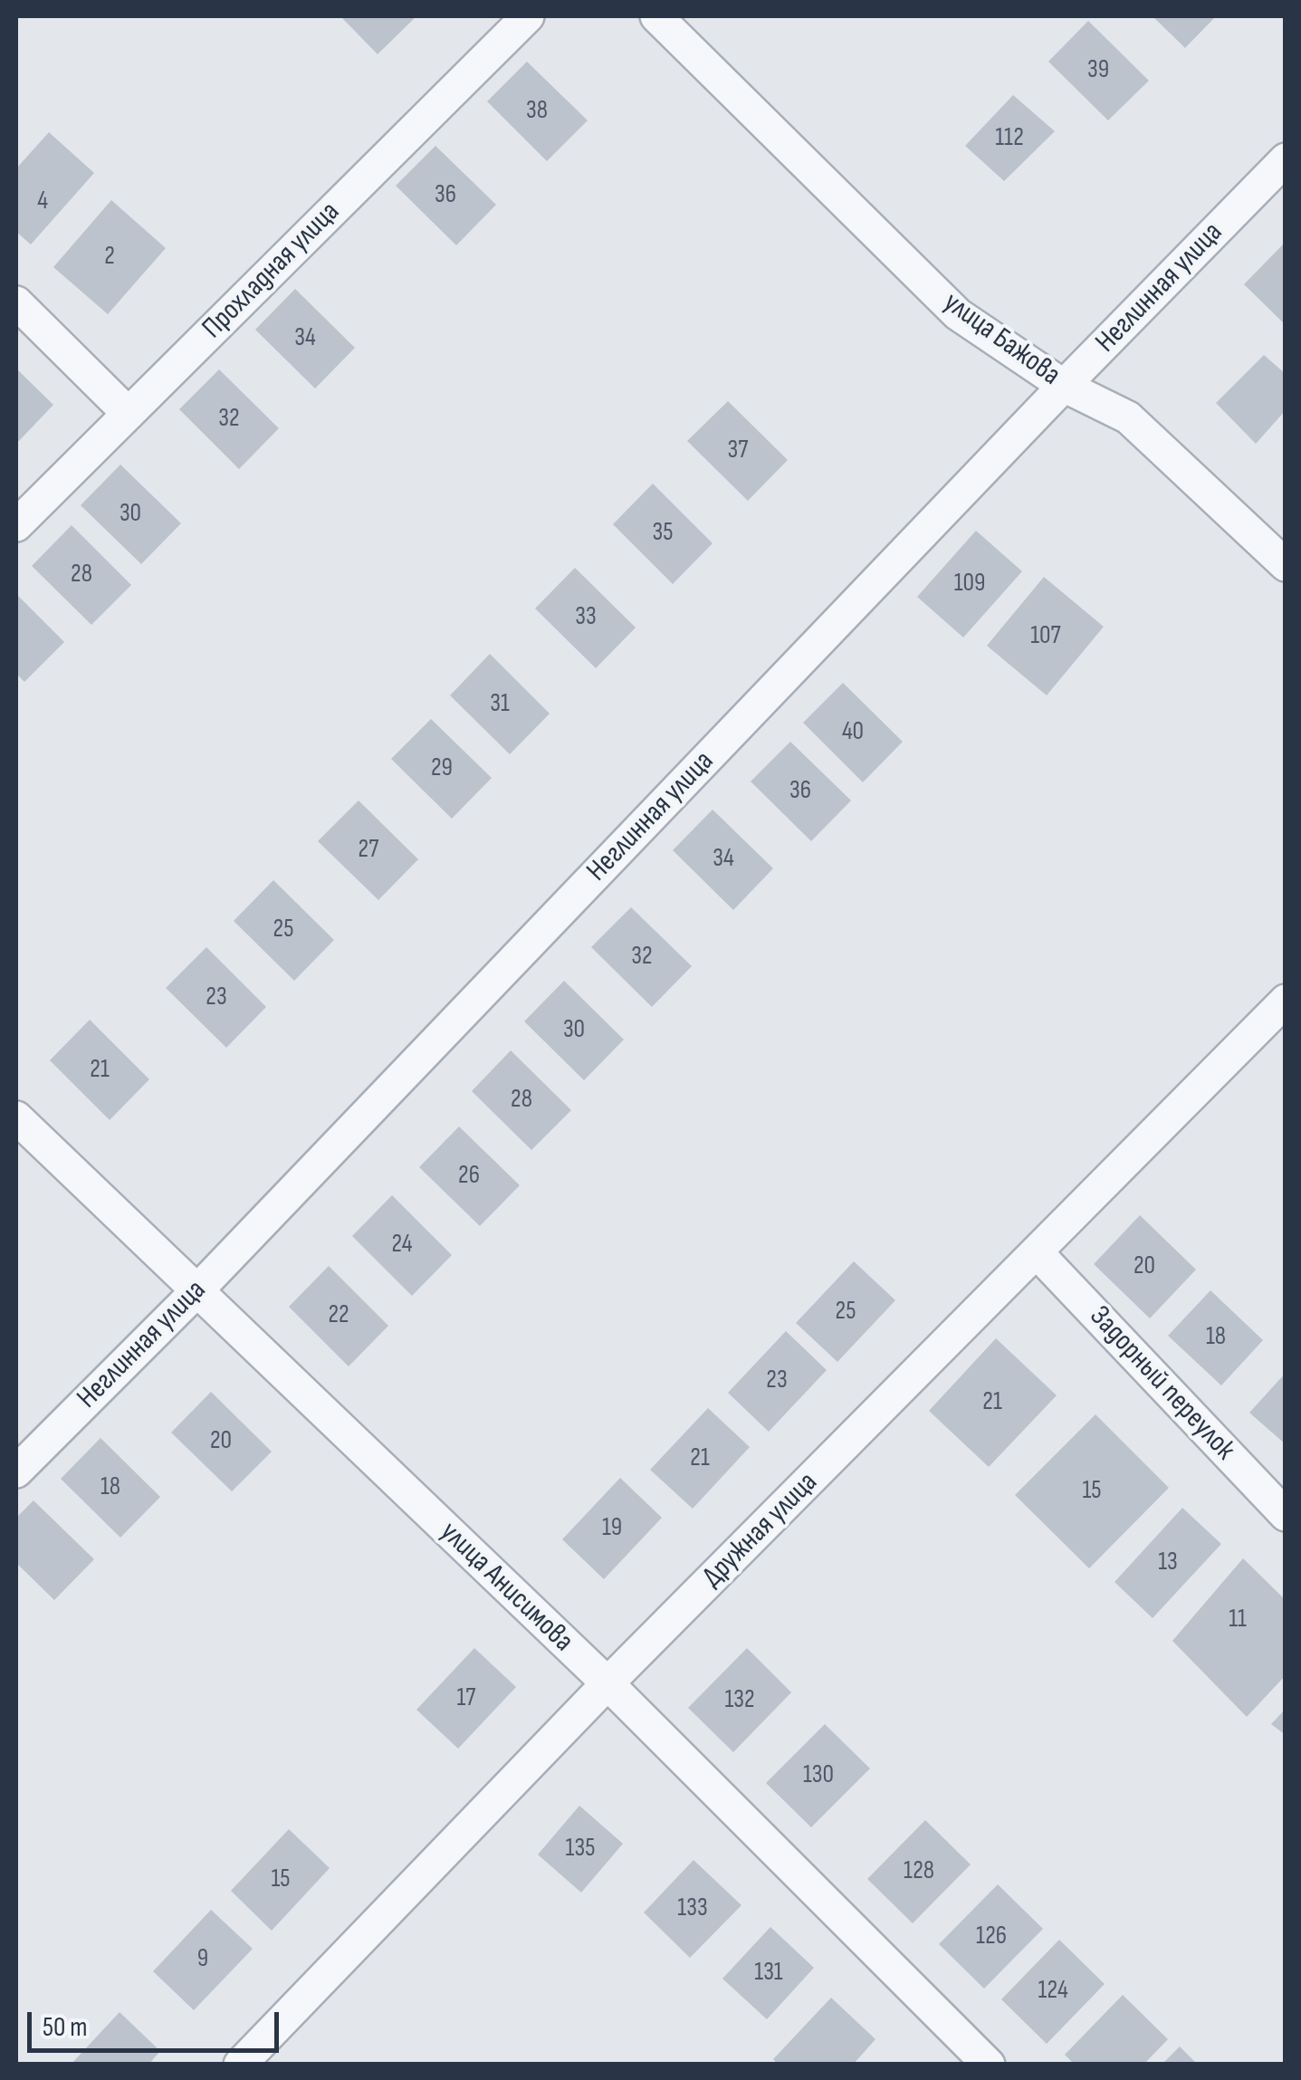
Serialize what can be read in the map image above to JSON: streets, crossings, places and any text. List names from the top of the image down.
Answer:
{
  "streets": {
    "street": [
      "Прохладная улица",
      "Неглинная улица",
      "улица Бажова",
      "Задорный переулок",
      "Дружная улица",
      "улица Анисимова"
    ]
  },
  "crossings": [
    ["Неглинная улица", "улица Бажова"],
    ["Неглинная улица", "улица Анисимова"],
    ["Задорный переулок", "Дружная улица"],
    ["Дружная улица", "улица Анисимова"]
  ],
  "house_numbers": [
    "39",
    "38",
    "112",
    "36",
    "4",
    "2",
    "34",
    "32",
    "37",
    "30",
    "35",
    "28",
    "109",
    "33",
    "107",
    "31",
    "40",
    "29",
    "36",
    "27",
    "34",
    "25",
    "32",
    "23",
    "30",
    "21",
    "28",
    "26",
    "24",
    "20",
    "25",
    "22",
    "18",
    "23",
    "21",
    "20",
    "21",
    "18",
    "15",
    "19",
    "13",
    "11",
    "17",
    "132",
    "130",
    "135",
    "128",
    "15",
    "133",
    "126",
    "9",
    "131",
    "124"
  ],
  "scale_bar": "50 m"
}
